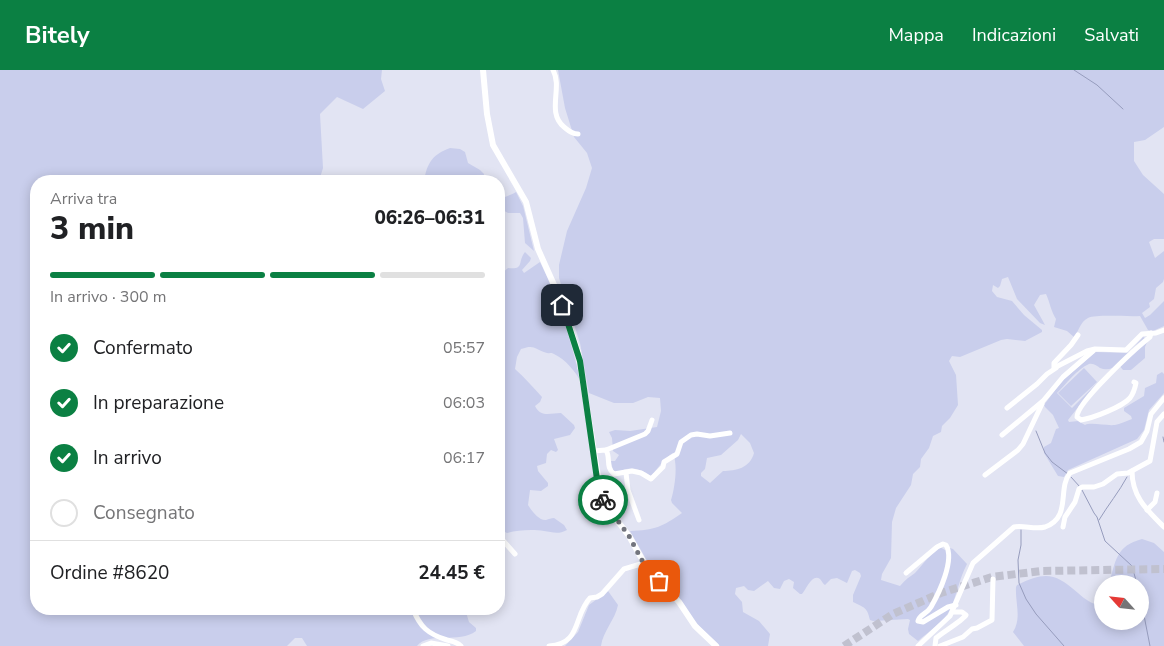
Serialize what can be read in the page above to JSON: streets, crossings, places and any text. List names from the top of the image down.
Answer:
{
  "north": "top left",
  "page": {
    "header": "Bitely",
    "nav": ["Mappa", "Indicazioni", "Salvati"],
    "heading": ["3 min", "Arriva tra", "06:26–06:31"],
    "panel": ["Ordine #8620", "24.45 €"],
    "bar": "In arrivo · 300 m",
    "list": [
      ["Confermato", "05:57"],
      ["In preparazione", "06:03"],
      ["In arrivo", "06:17"],
      "Consegnato"
    ]
  }
}
